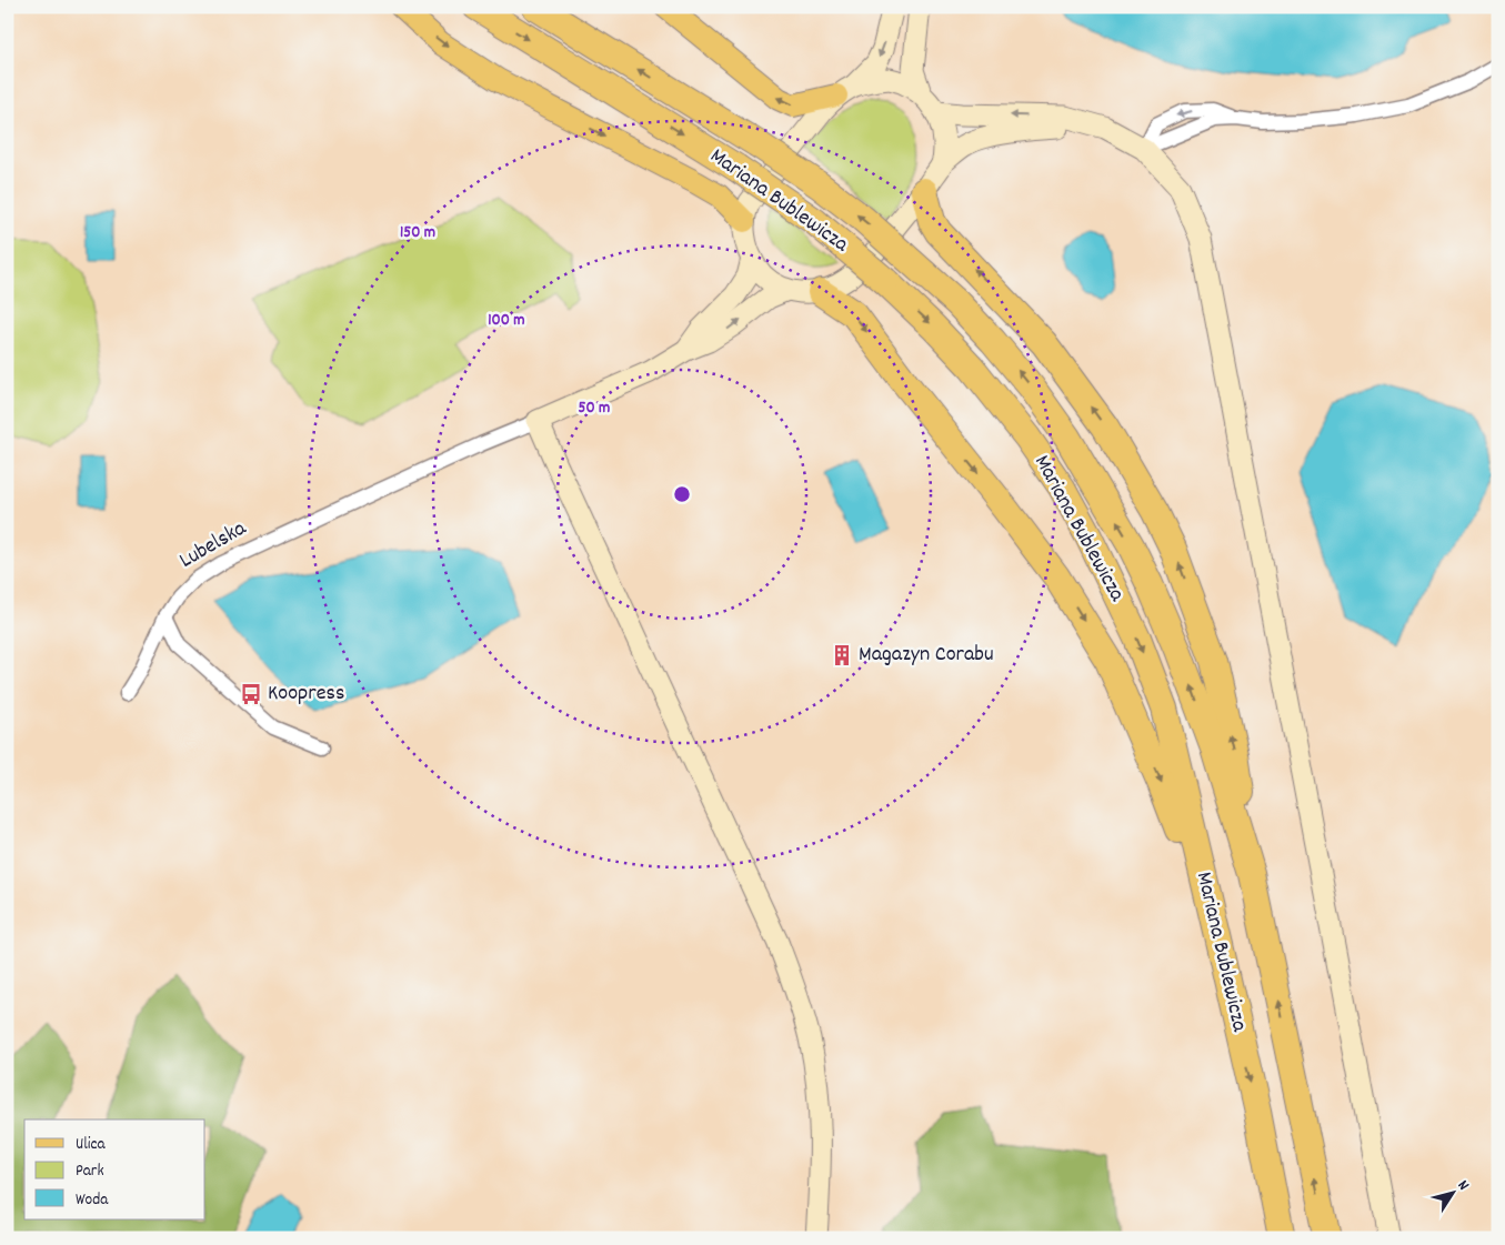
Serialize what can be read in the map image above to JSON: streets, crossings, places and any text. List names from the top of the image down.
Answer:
{
  "streets": {
    "highway": ["Mariana Bublewicza"],
    "street": ["Lubelska"]
  },
  "places": {
    "building": ["Magazyn Corabu"],
    "bus stop": ["Koopress"]
  },
  "legend": ["Ulica", "Park", "Woda"],
  "north": "top right",
  "rings": ["150 m", "100 m", "50 m"]
}
